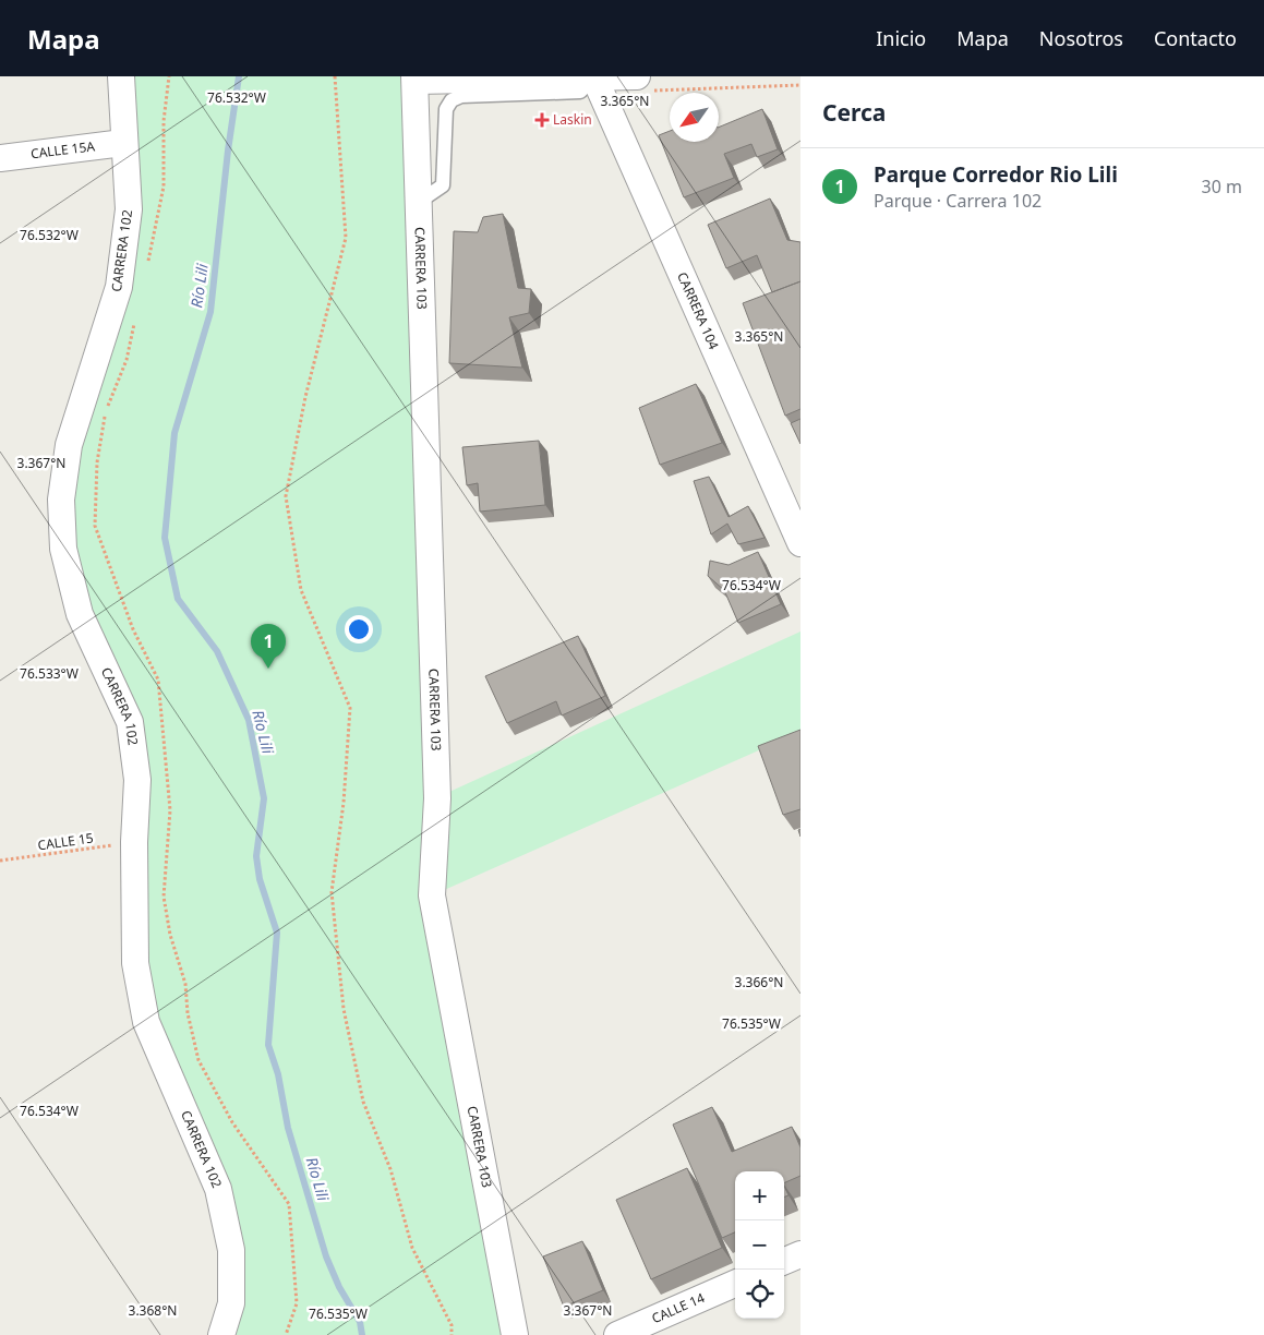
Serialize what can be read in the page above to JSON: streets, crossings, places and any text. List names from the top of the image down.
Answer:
{
  "streets": {
    "street": [
      "CALLE 15A",
      "CARRERA 102",
      "CARRERA 103",
      "CARRERA 104",
      "CALLE 14"
    ],
    "path": ["CALLE 15"]
  },
  "crossings": [
    ["CALLE 15A", "CARRERA 102"],
    ["CARRERA 102", "CALLE 15"]
  ],
  "water": ["Río Lili"],
  "places": {
    "health": ["Laskin"]
  },
  "north": "bottom left",
  "page": {
    "header": "Mapa",
    "nav": [
      "Inicio",
      "Mapa",
      "Nosotros",
      "Contacto"
    ],
    "heading": "Cerca",
    "list": [
      {
        "mark": "1",
        "name": "Parque Corredor Rio Lili",
        "note": "Parque · Carrera 102",
        "value": "30 m"
      }
    ],
    "pins": "1",
    "map_buttons": ["+", "−"]
  },
  "coordinates": [
    "76.532°W",
    "3.365°N",
    "3.367°N",
    "76.534°W",
    "76.533°W",
    "3.366°N",
    "76.535°W",
    "3.368°N"
  ]
}
